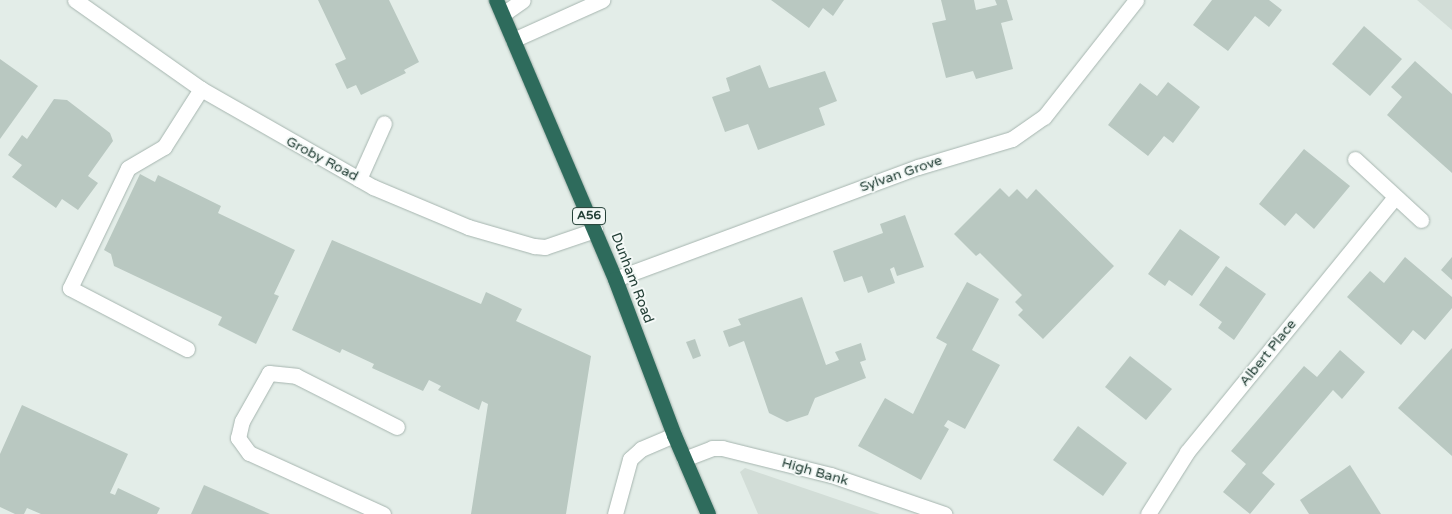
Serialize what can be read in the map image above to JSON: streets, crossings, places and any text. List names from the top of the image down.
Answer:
{
  "streets": {
    "highway": ["A56", "Dunham Road"],
    "street": [
      "Groby Road",
      "Sylvan Grove",
      "Albert Place",
      "High Bank"
    ]
  },
  "crossings": [
    ["Groby Road", "Dunham Road"],
    ["Sylvan Grove", "Dunham Road"],
    ["Dunham Road", "High Bank"]
  ]
}
